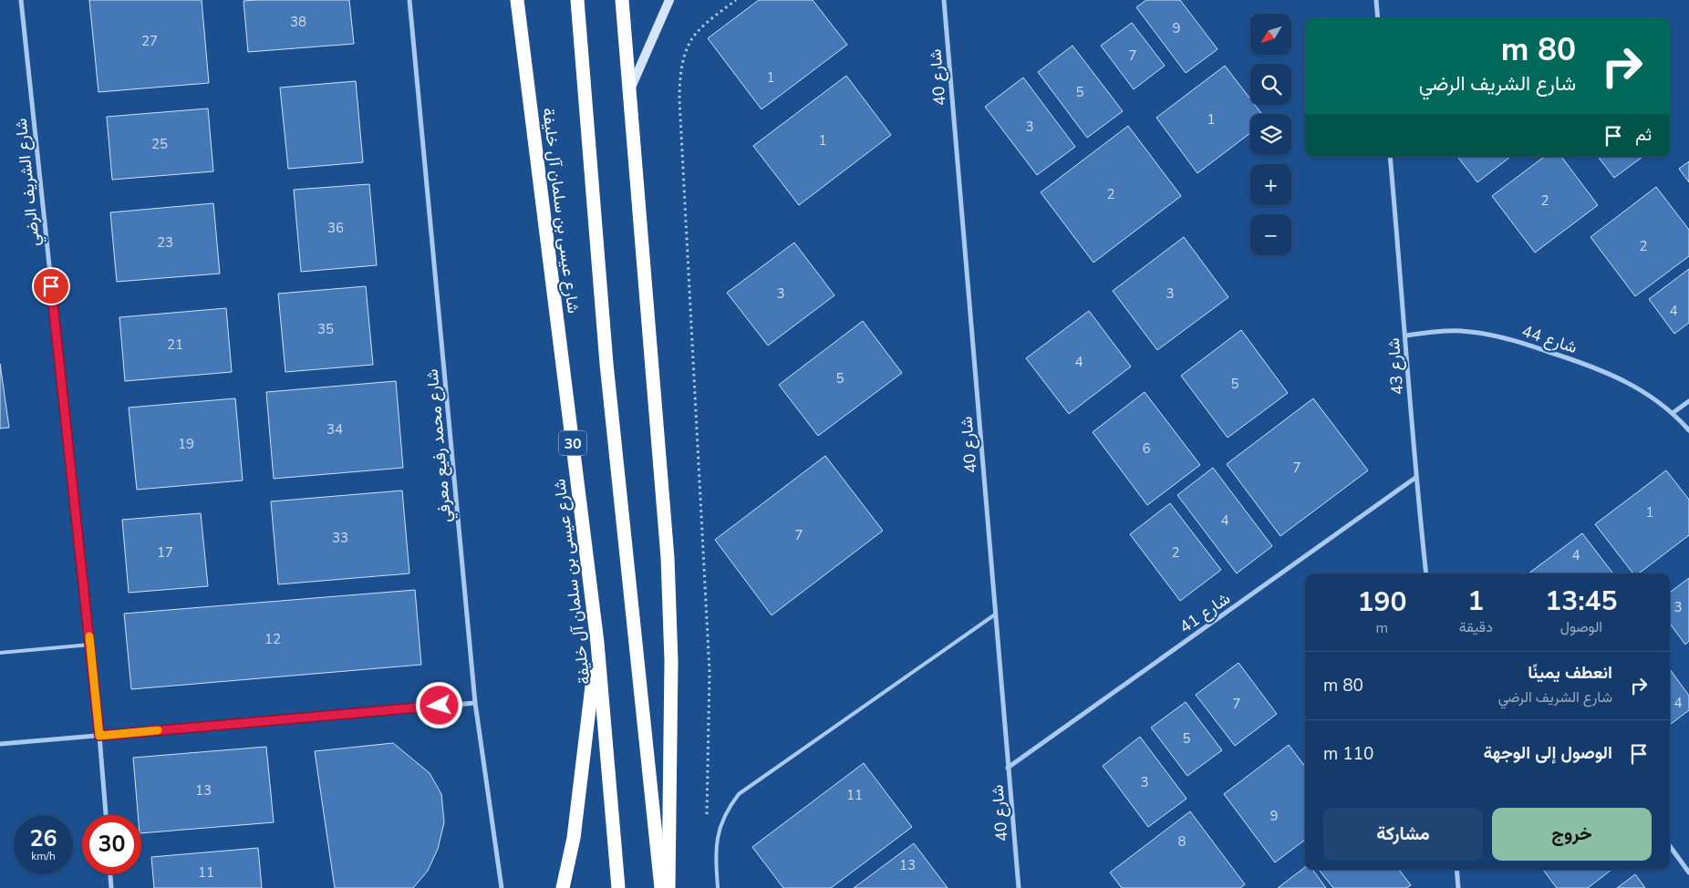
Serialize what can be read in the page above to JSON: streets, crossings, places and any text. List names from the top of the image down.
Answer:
{
  "streets": {
    "highway": ["شارع عيسى بن سلمان آل خليفة", "30"],
    "street": [
      "شارع 40",
      "شارع الشريف الرضي",
      "شارع 44",
      "شارع 43",
      "شارع محمد رفيع معرفي",
      "شارع 41"
    ]
  },
  "crossings": [
    ["شارع 40", "شارع 41"],
    ["شارع 44", "شارع 43"],
    ["شارع 43", "شارع 41"]
  ],
  "house_numbers": [
    "38",
    "9",
    "27",
    "7",
    "1",
    "5",
    "1",
    "3",
    "1",
    "25",
    "2",
    "2",
    "36",
    "23",
    "2",
    "3",
    "3",
    "4",
    "35",
    "21",
    "4",
    "5",
    "5",
    "34",
    "19",
    "6",
    "7",
    "1",
    "4",
    "7",
    "33",
    "17",
    "2",
    "4",
    "3",
    "12",
    "4",
    "7",
    "5",
    "3",
    "13",
    "11",
    "9",
    "8",
    "13",
    "11"
  ],
  "north": "bottom left",
  "page": {
    "map_buttons": ["+", "−"],
    "turn": ["80 m", "شارع الشريف الرضي"],
    "then": "ثم",
    "eta": [
      "13:45",
      "الوصول",
      "1",
      "دقيقة",
      "190",
      "m"
    ],
    "list": [
      {
        "name": "انعطف يمينًا",
        "note": "شارع الشريف الرضي",
        "value": "80 m"
      },
      {
        "name": "الوصول إلى الوجهة",
        "value": "110 m"
      }
    ],
    "buttons": ["خروج", "مشاركة"],
    "speed": "26 km/h",
    "limit": "30"
  }
}
